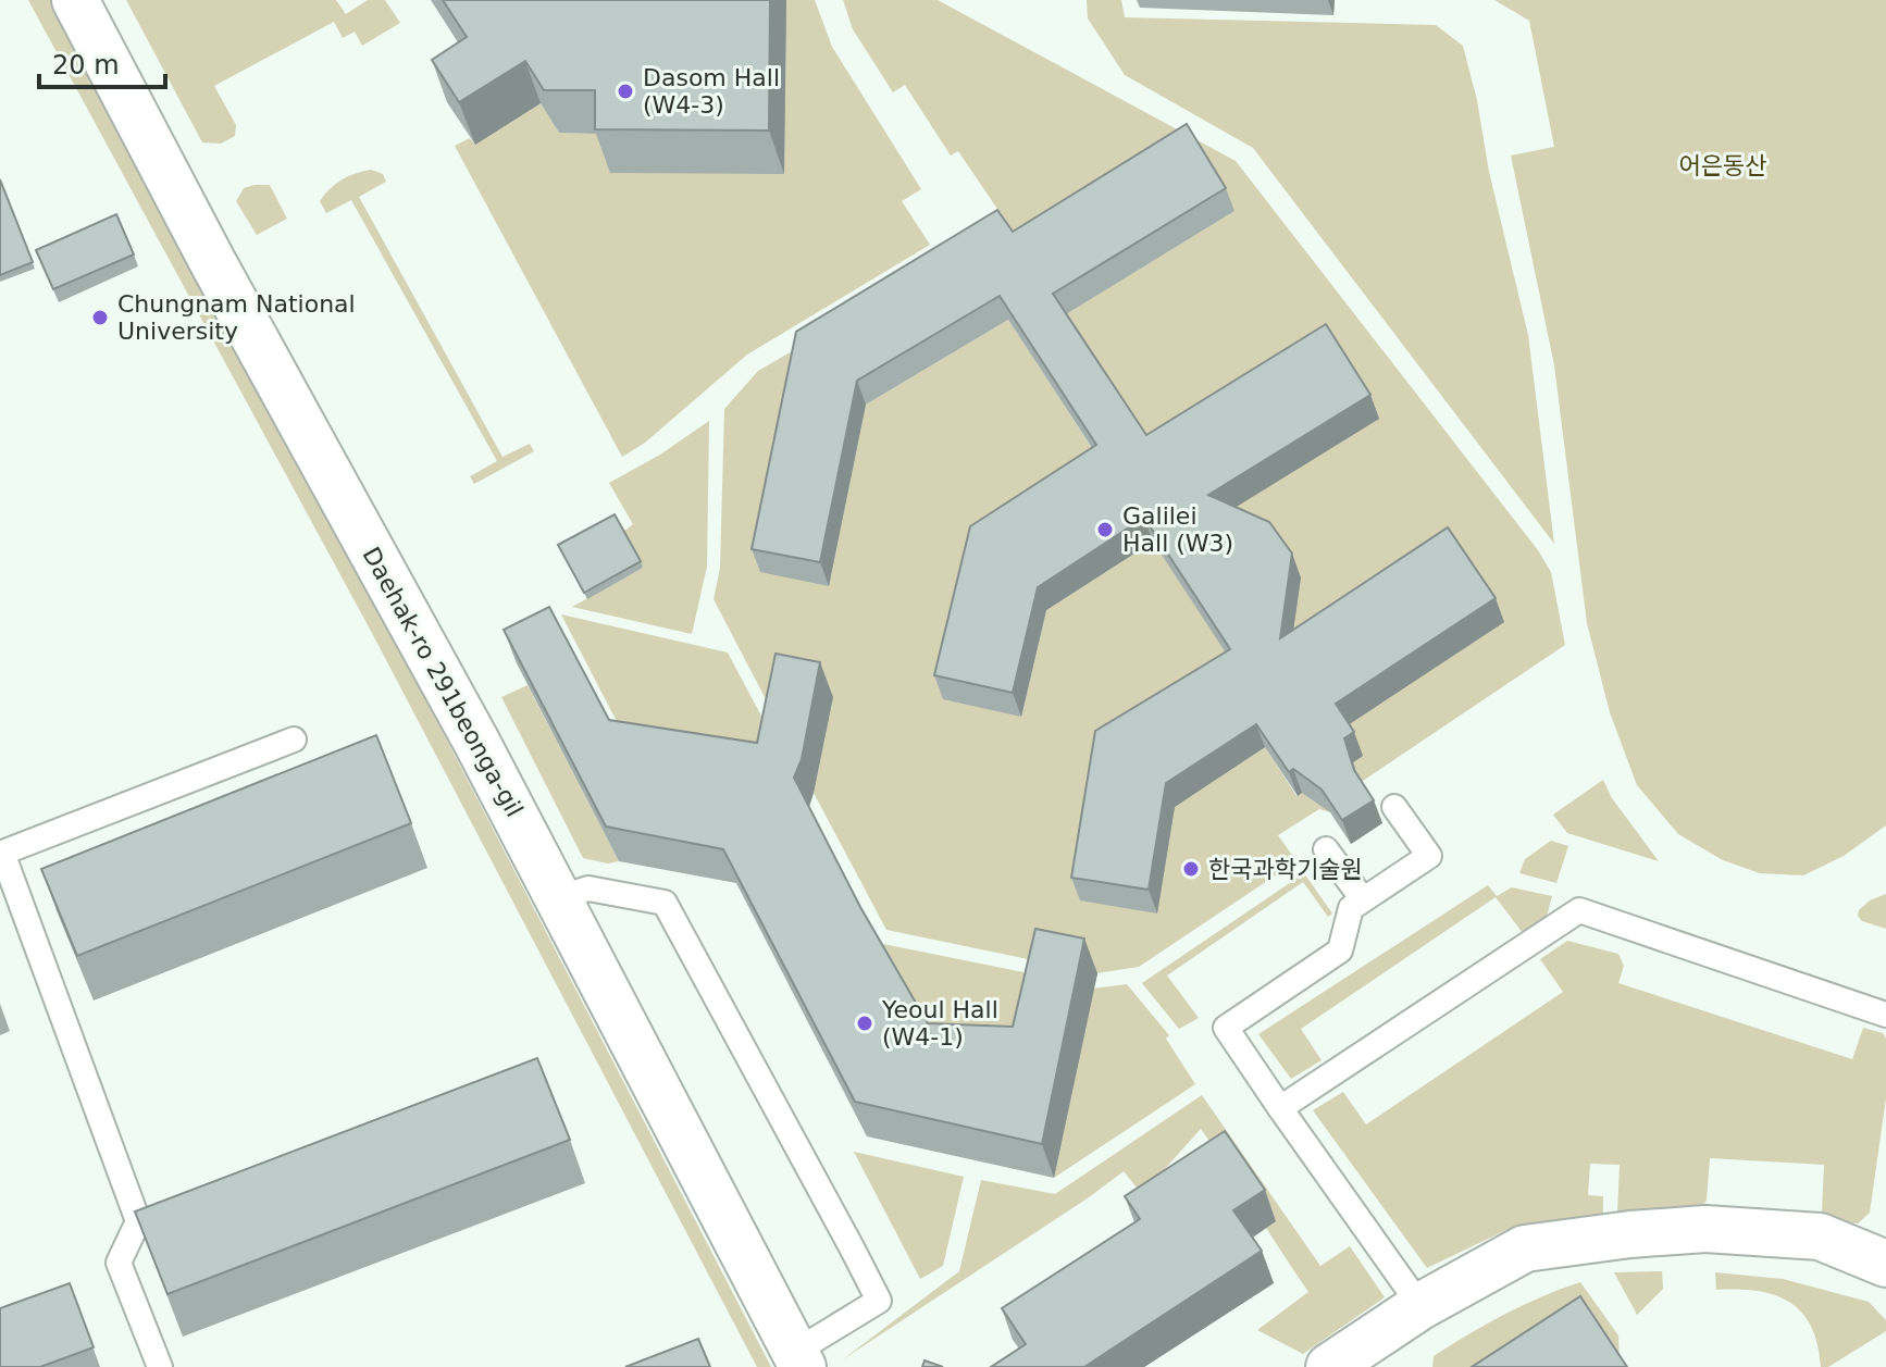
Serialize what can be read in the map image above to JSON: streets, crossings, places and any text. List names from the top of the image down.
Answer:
{
  "streets": {
    "street": ["Daehak-ro 291beonga-gil"]
  },
  "parks": ["어은동산"],
  "places": [
    "Dasom Hall (W4-3)",
    "Chungnam National University",
    "Galilei Hall (W3)",
    "한국과학기술원",
    "Yeoul Hall (W4-1)"
  ],
  "scale_bar": "20 m"
}
